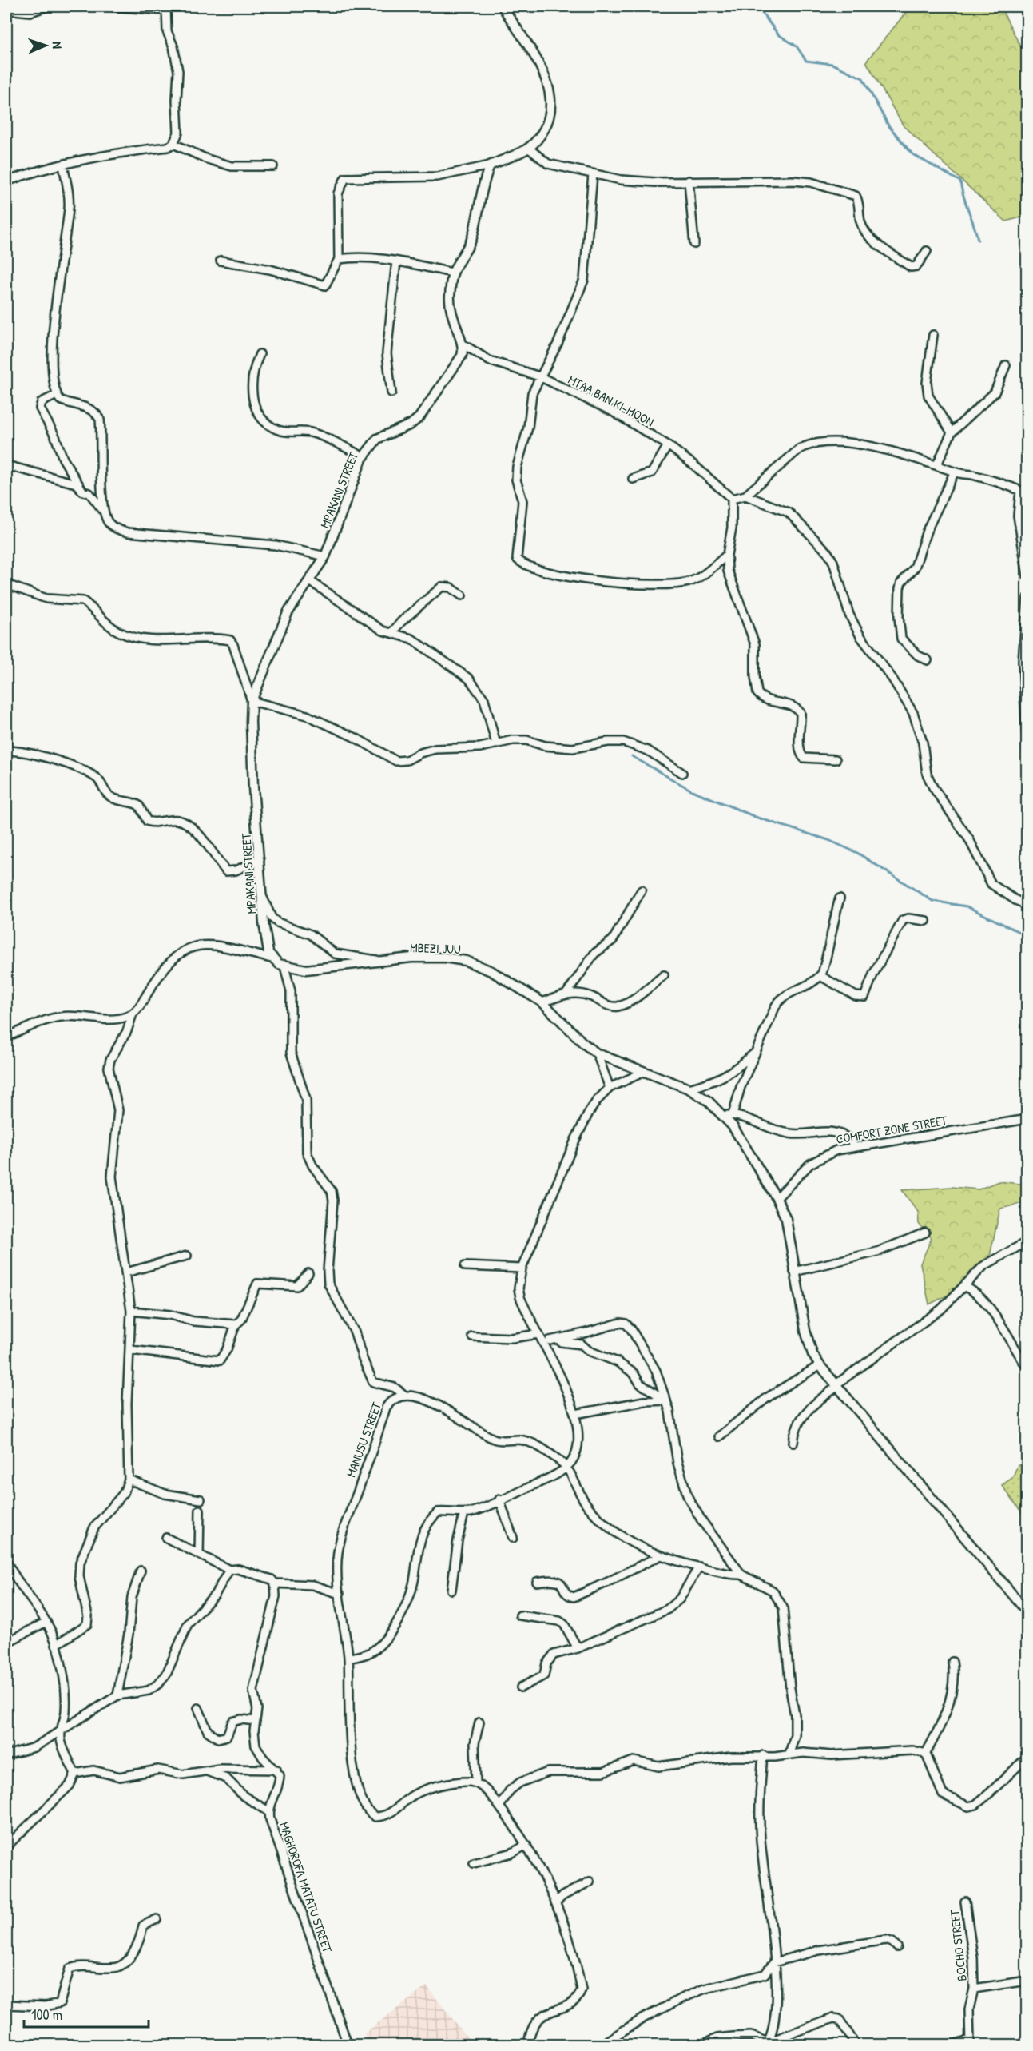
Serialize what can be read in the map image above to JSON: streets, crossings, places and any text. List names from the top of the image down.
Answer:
{
  "streets": {
    "street": [
      "MTAA BAN KI-MOON",
      "MPAKANI STREET",
      "MBEZI JUU",
      "COMFORT ZONE STREET",
      "MANUSU STREET",
      "MAGHOROFA MATATU STREET",
      "BOCHO STREET"
    ]
  },
  "crossings": [
    ["MTAA BAN KI-MOON", "MPAKANI STREET"]
  ],
  "scale_bar": "100 m",
  "north": "right"
}
